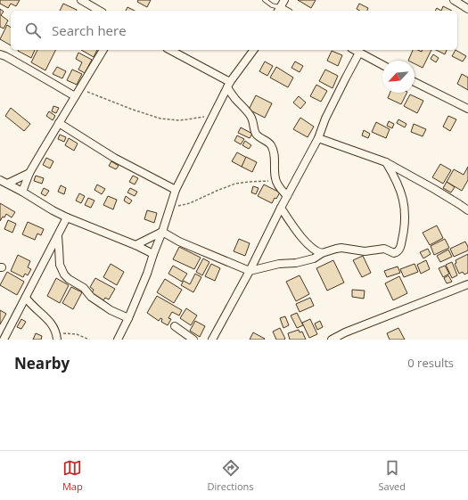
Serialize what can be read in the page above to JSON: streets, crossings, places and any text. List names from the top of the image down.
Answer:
{
  "north": "bottom left",
  "page": {
    "search": "Search here",
    "heading": ["Nearby", "0 results"],
    "nav": ["Map", "Directions", "Saved"]
  }
}
